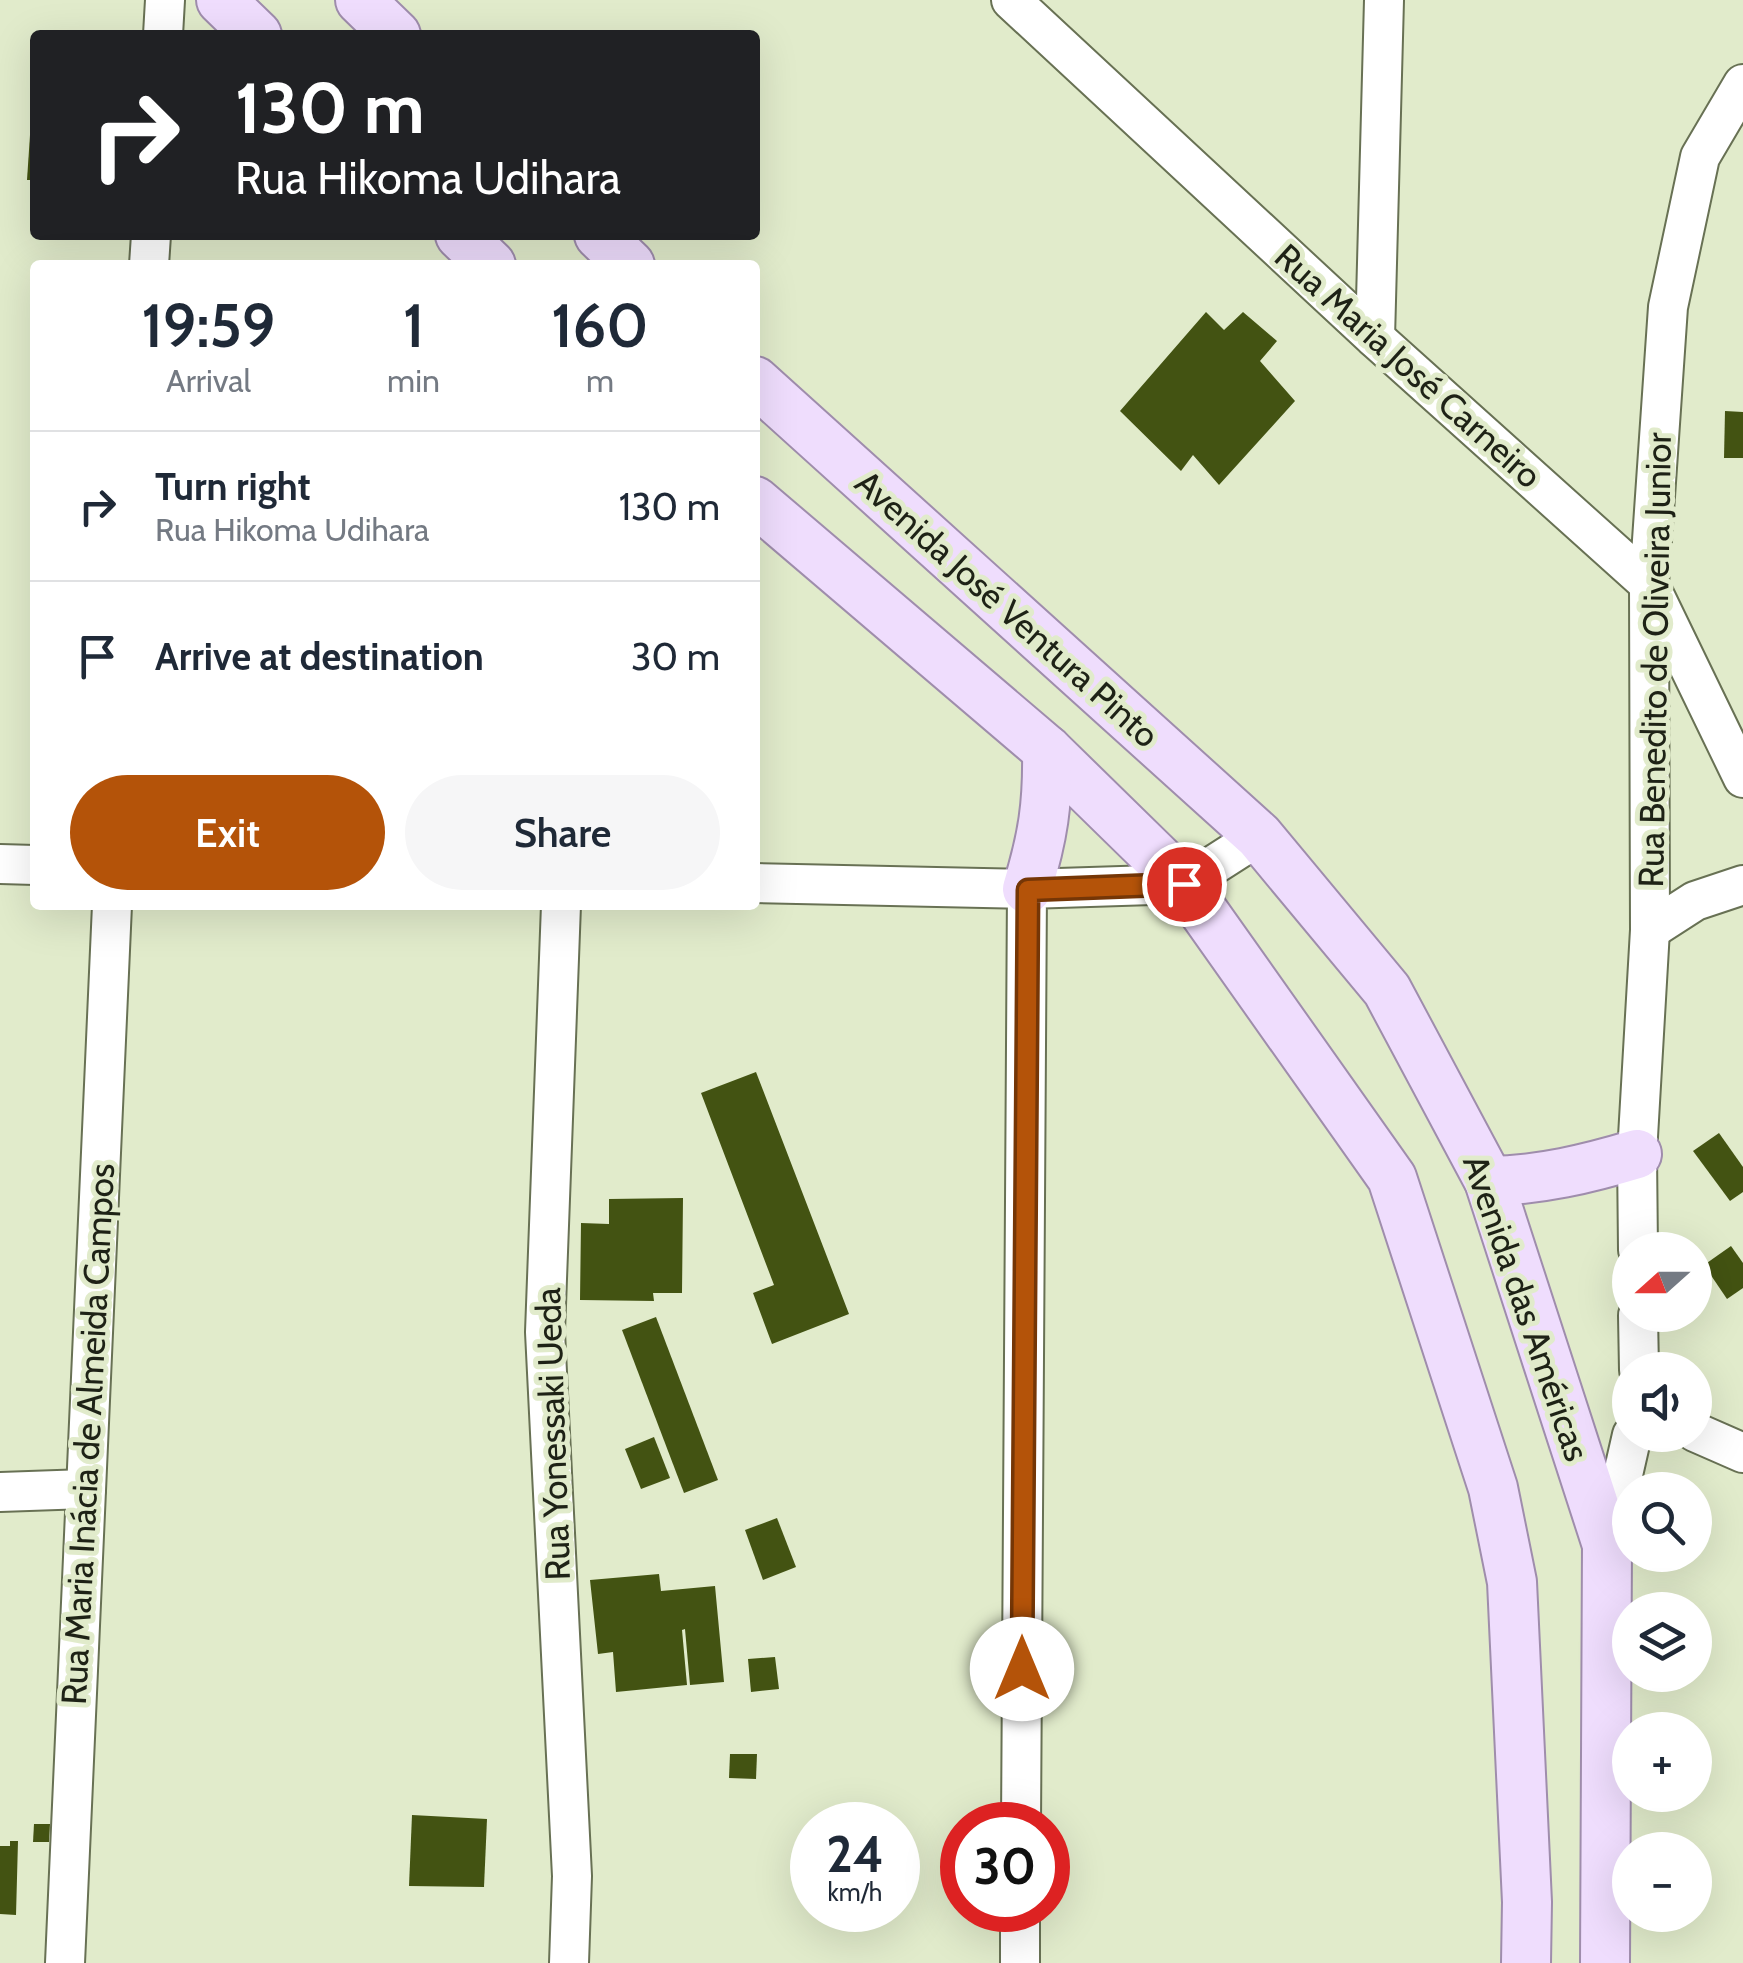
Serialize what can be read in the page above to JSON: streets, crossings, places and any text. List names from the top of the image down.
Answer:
{
  "streets": {
    "main road": ["Avenida José Ventura Pinto", "Avenida das Américas"],
    "street": [
      "Rua Maria José Carneiro",
      "Rua Benedito de Oliveira Junior",
      "Rua Maria Inácia de Almeida Campos",
      "Rua Yonessaki Ueda"
    ]
  },
  "crossings": [
    ["Rua Maria José Carneiro", "Rua Benedito de Oliveira Junior"],
    ["Avenida José Ventura Pinto", "Avenida das Américas"]
  ],
  "north": "left",
  "page": {
    "turn": ["130 m", "Rua Hikoma Udihara"],
    "eta": [
      "19:59",
      "Arrival",
      "1",
      "min",
      "160",
      "m"
    ],
    "list": [
      {
        "name": "Turn right",
        "note": "Rua Hikoma Udihara",
        "value": "130 m"
      },
      {
        "name": "Arrive at destination",
        "value": "30 m"
      }
    ],
    "buttons": ["Exit", "Share"],
    "map_buttons": ["+", "−"],
    "speed": "24 km/h",
    "limit": "30"
  }
}
